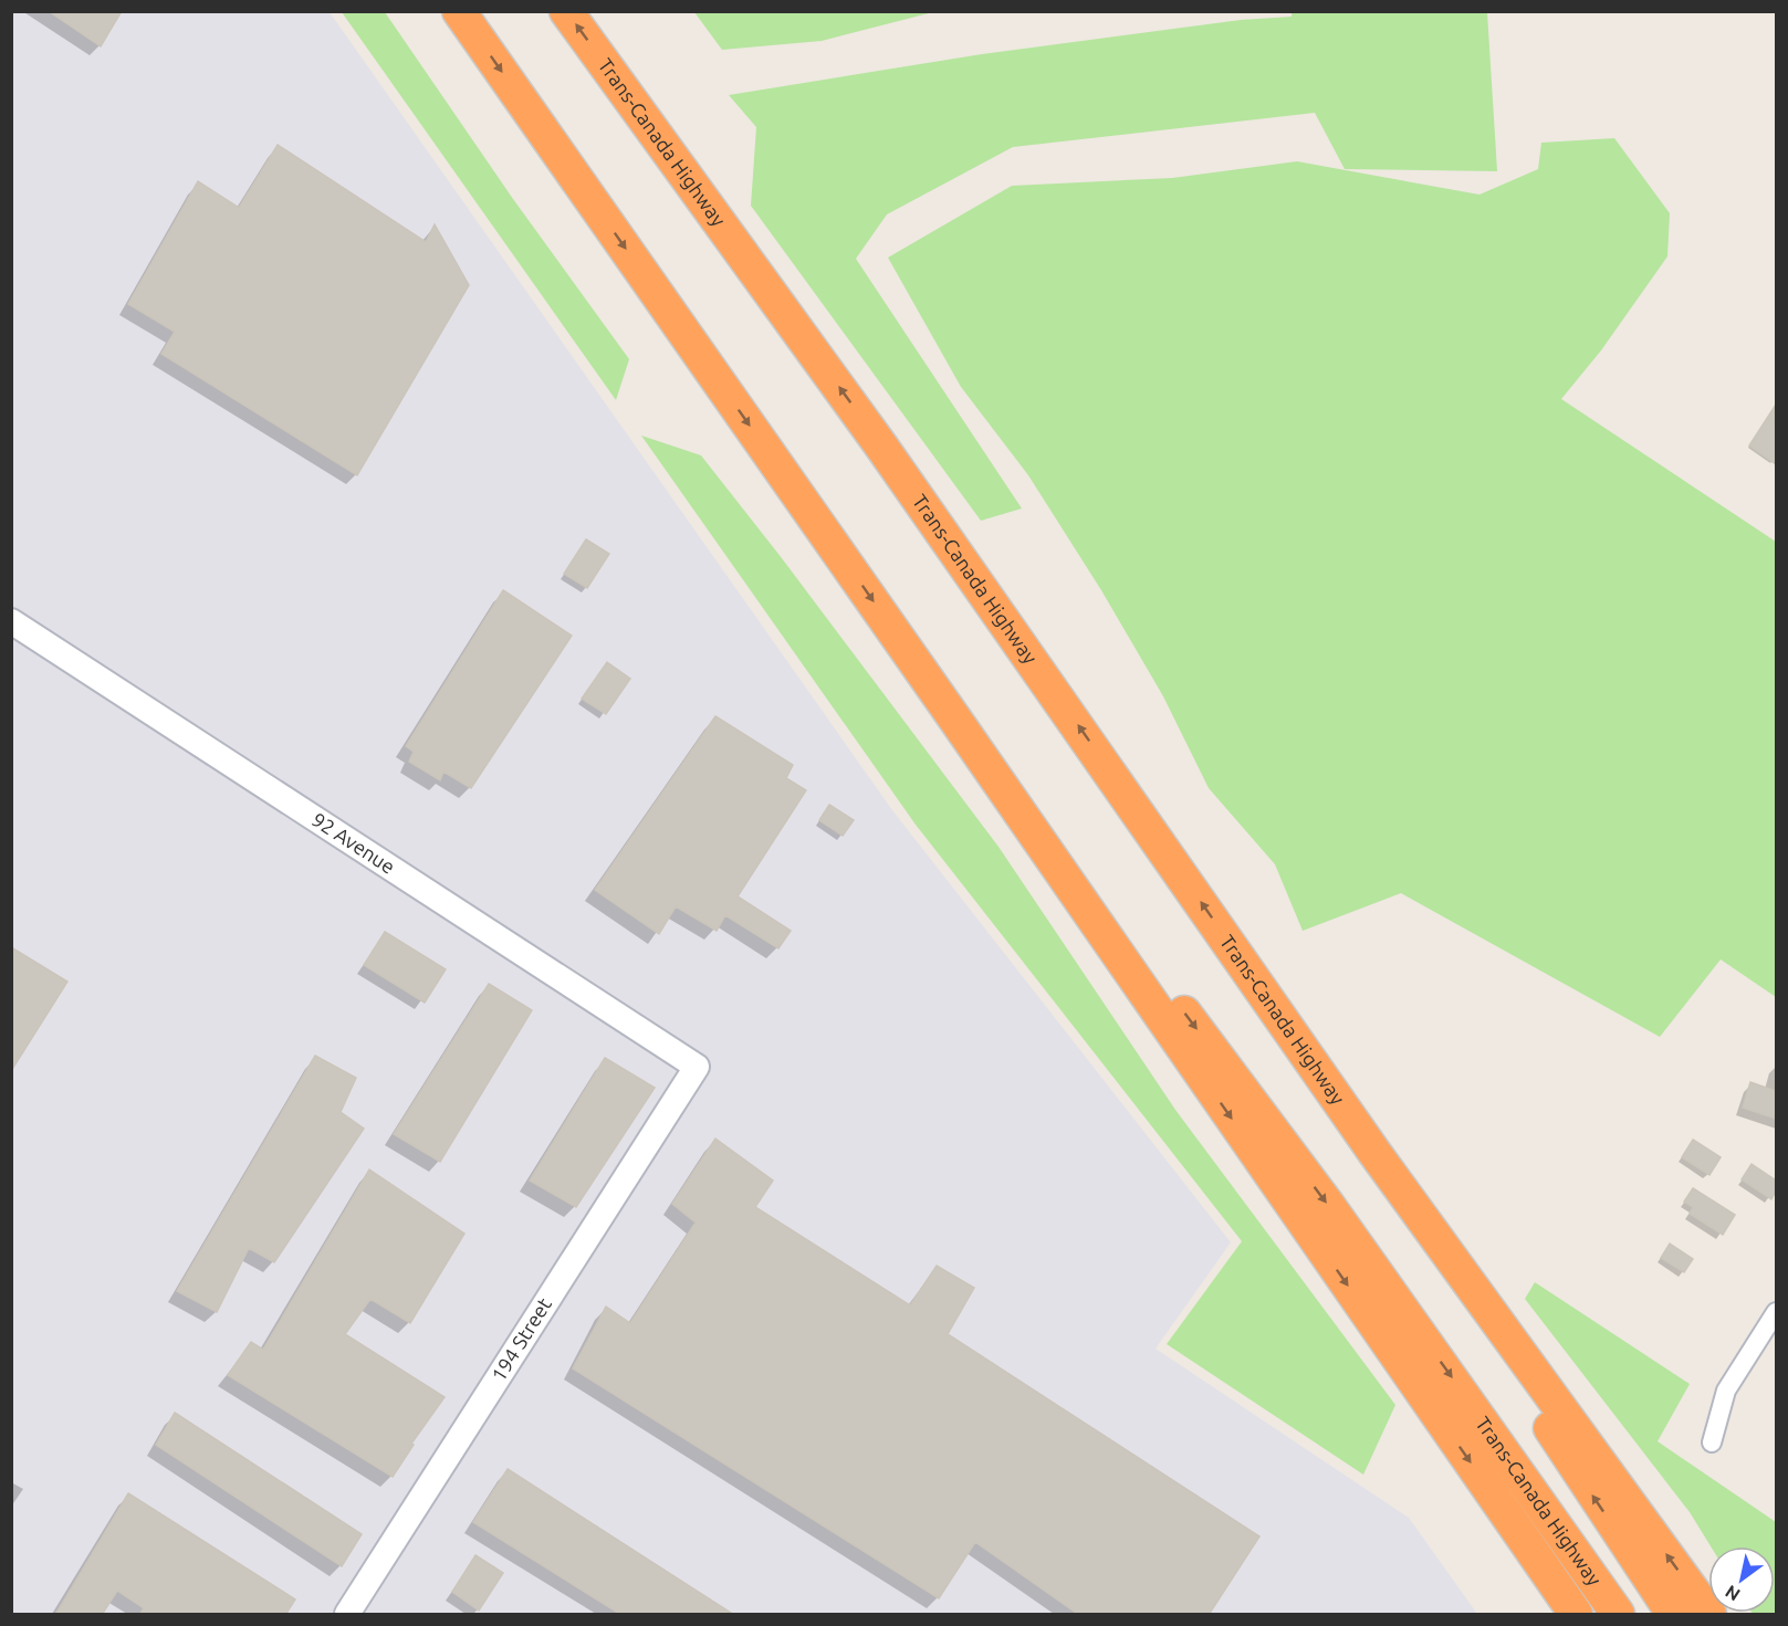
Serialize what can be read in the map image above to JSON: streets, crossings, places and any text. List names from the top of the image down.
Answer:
{
  "streets": {
    "highway": ["Trans-Canada Highway"],
    "street": ["92 Avenue", "194 Street"]
  },
  "crossings": [
    ["92 Avenue", "194 Street"]
  ],
  "north": "bottom left"
}
